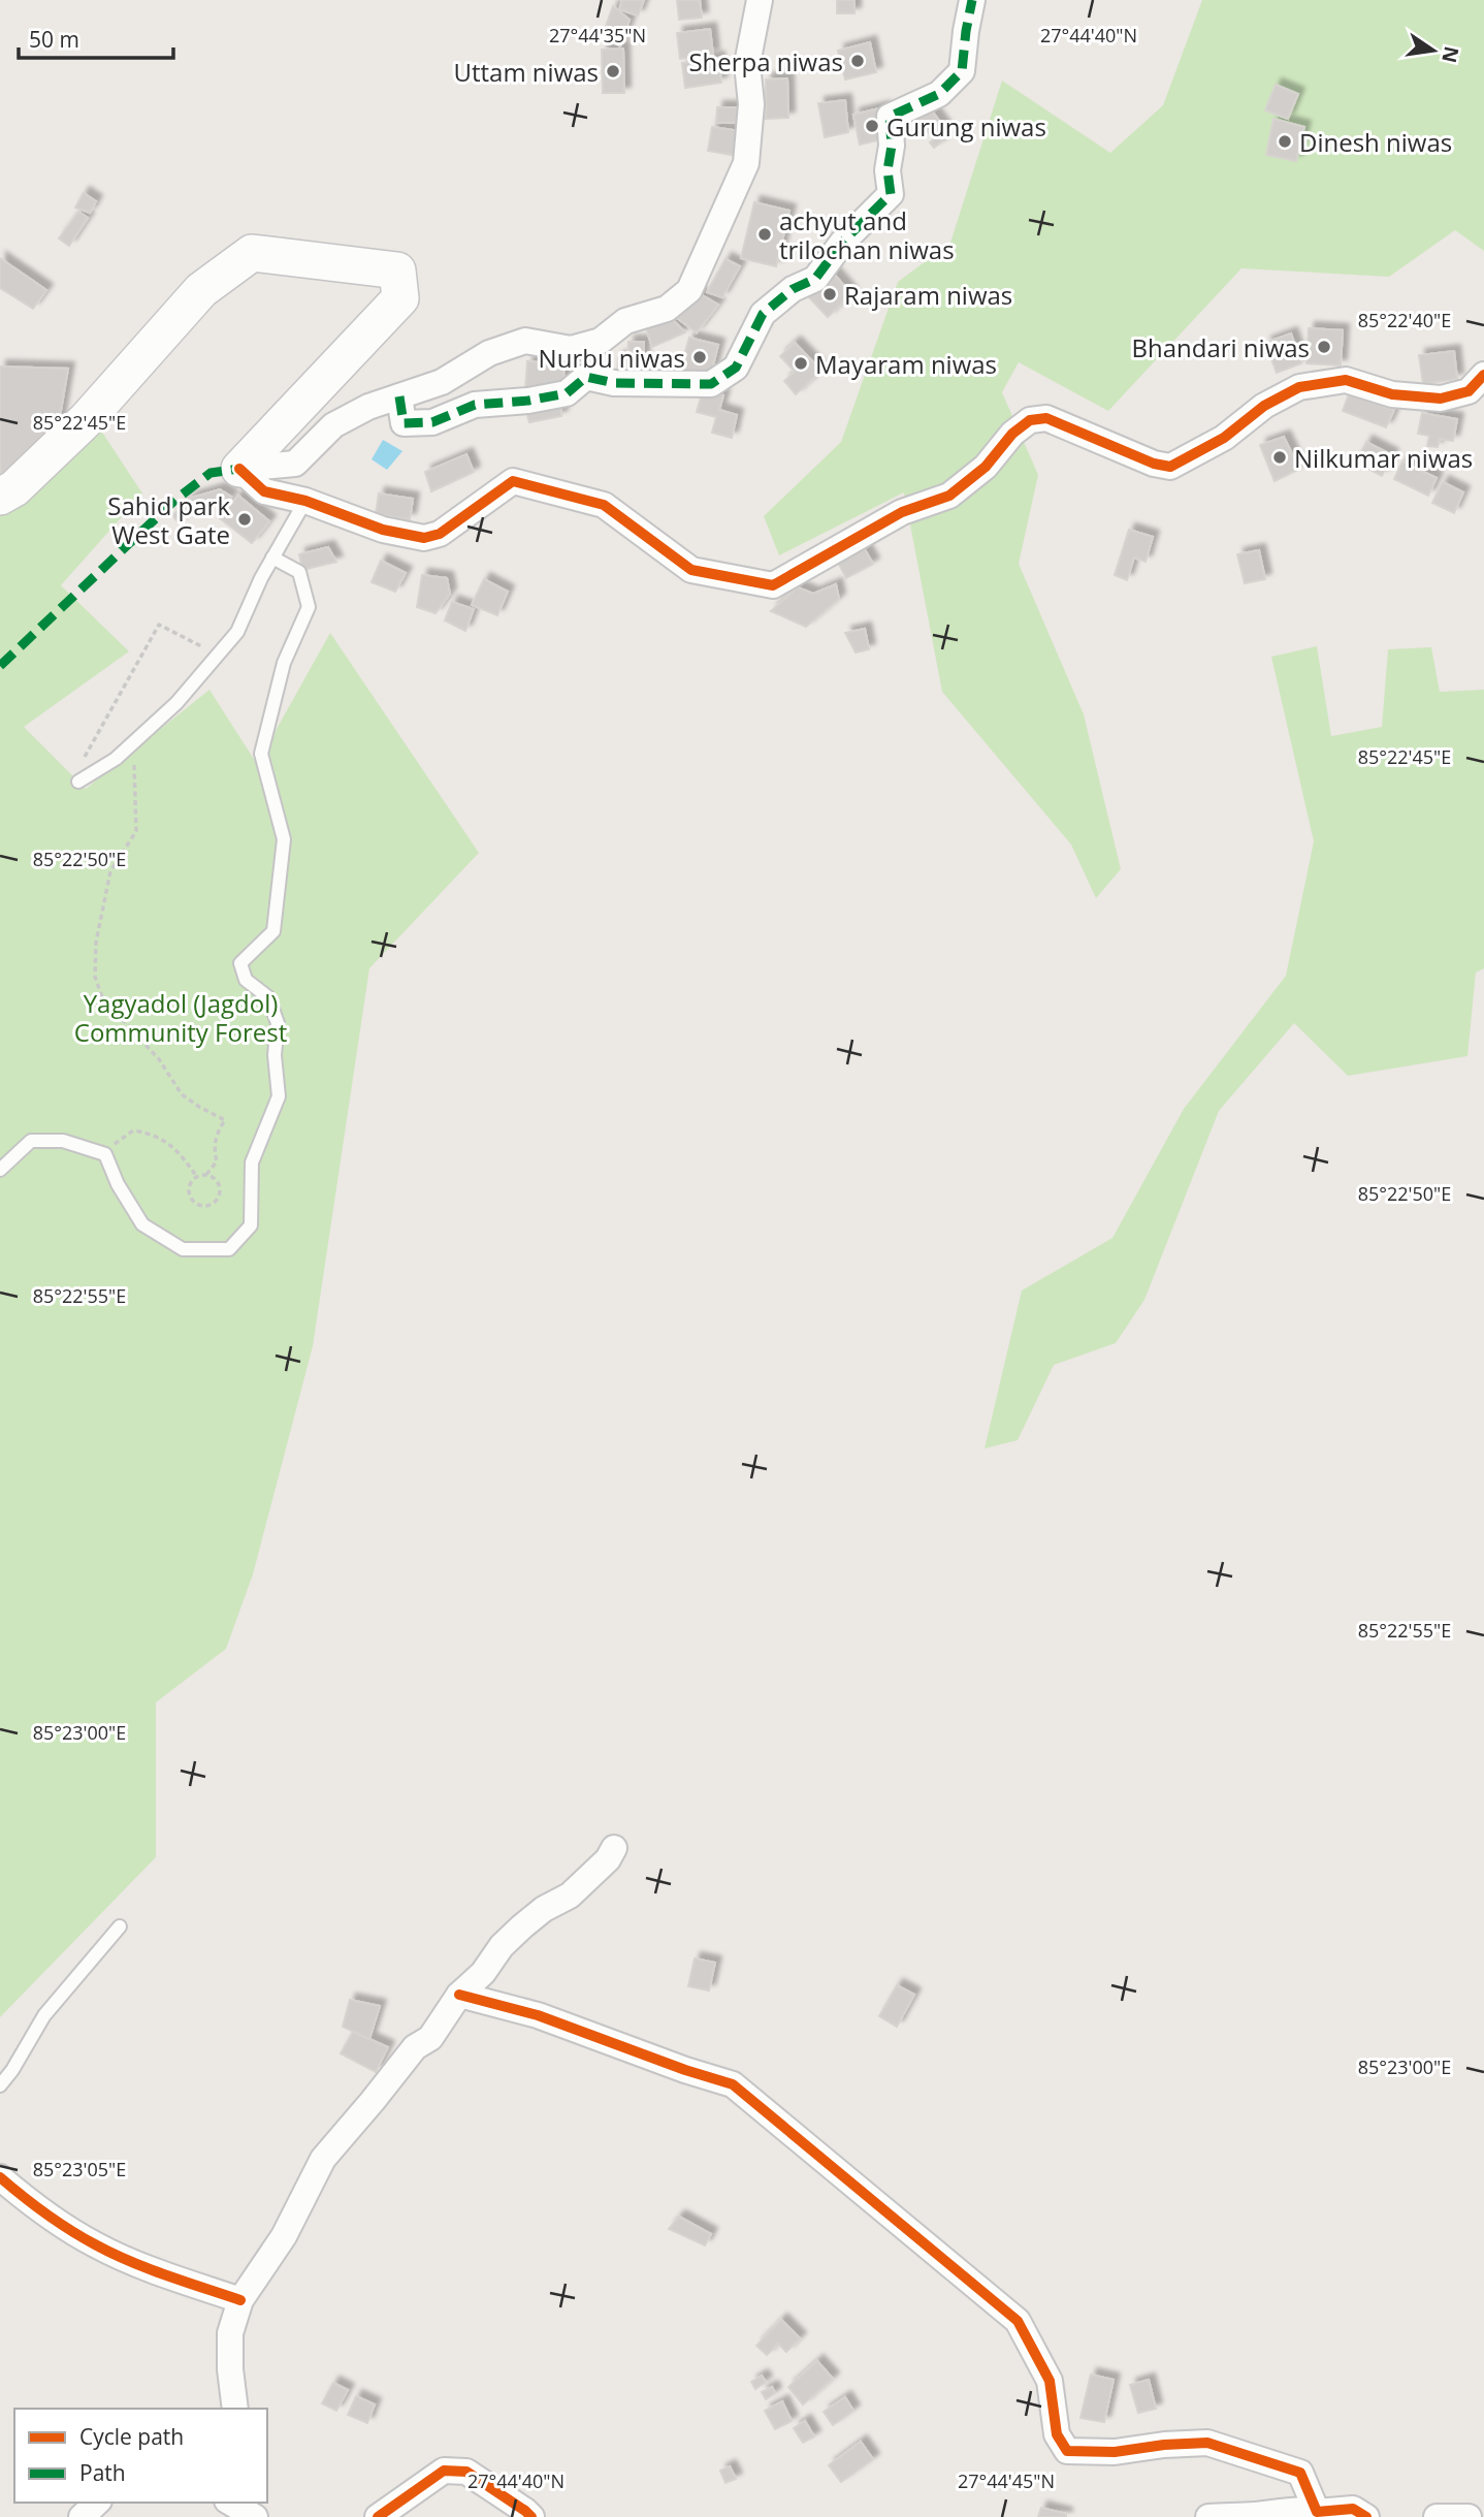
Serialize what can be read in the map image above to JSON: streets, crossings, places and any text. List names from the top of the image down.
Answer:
{
  "parks": ["Yagyadol (Jagdol) Community Forest"],
  "places": [
    "Sherpa niwas",
    "Uttam niwas",
    "Gurung niwas",
    "Dinesh niwas",
    "achyut and trilochan niwas",
    "Rajaram niwas",
    "Bhandari niwas",
    "Nurbu niwas",
    "Mayaram niwas",
    "Nilkumar niwas",
    "Sahid park West Gate"
  ],
  "legend": ["Cycle path", "Path"],
  "scale_bar": "50 m",
  "north": "right",
  "coordinates": [
    "27°44'35\"N",
    "27°44'40\"N",
    "85°22'40\"E",
    "85°22'45\"E",
    "85°22'50\"E",
    "85°22'55\"E",
    "85°23'00\"E",
    "85°23'05\"E",
    "27°44'45\"N"
  ]
}
